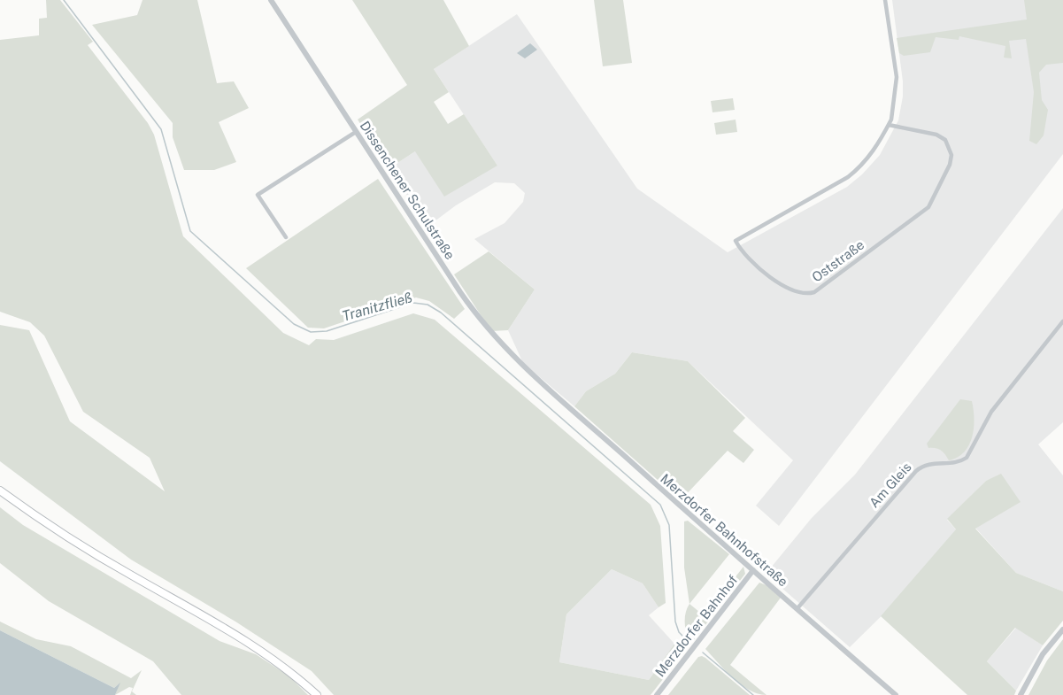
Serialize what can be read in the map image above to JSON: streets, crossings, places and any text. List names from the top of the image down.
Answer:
{
  "streets": {
    "street": [
      "Dissenchener Schulstraße",
      "Oststraße",
      "Am Gleis",
      "Merzdorfer Bahnhofstraße",
      "Merzdorfer Bahnhof"
    ]
  },
  "crossings": [
    ["Dissenchener Schulstraße", "Merzdorfer Bahnhofstraße"],
    ["Am Gleis", "Merzdorfer Bahnhofstraße"],
    ["Merzdorfer Bahnhofstraße", "Merzdorfer Bahnhof"]
  ],
  "water": ["Tranitzfließ"]
}
